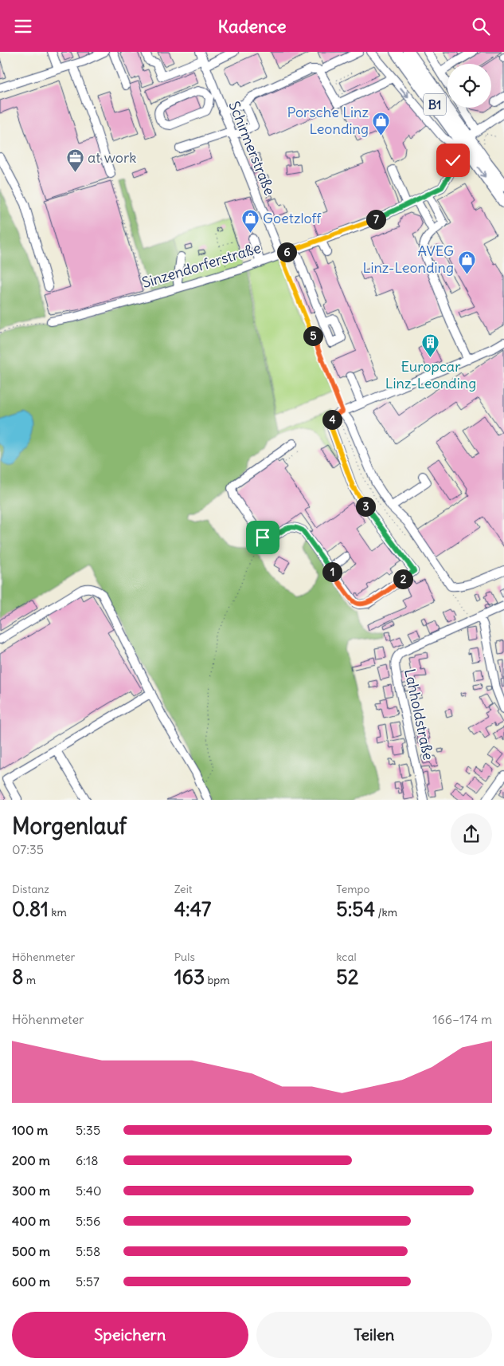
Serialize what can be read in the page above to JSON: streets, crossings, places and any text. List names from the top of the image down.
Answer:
{
  "streets": {
    "main road": ["B1"],
    "street": ["Schirmerstraße", "Sinzendorferstraße", "Lahholdstraße"]
  },
  "crossings": [
    ["B1", "Sinzendorferstraße"],
    ["Schirmerstraße", "Sinzendorferstraße"]
  ],
  "places": {
    "shop": ["Porsche Linz Leonding", "Goetzloff", "AVEG Linz-Leonding"],
    "office": ["at work"],
    "building": ["Europcar Linz-Leonding"]
  },
  "page": {
    "header": "Kadence",
    "pins": [
      "7",
      "6",
      "5",
      "4",
      "3",
      "1",
      "2"
    ],
    "heading": ["Morgenlauf", "07:35"],
    "stats": [
      ["Distanz", "0.81 km"],
      ["Zeit", "4:47"],
      ["Tempo", "5:54 /km"],
      ["Höhenmeter", "8 m"],
      ["Puls", "163 bpm"],
      ["kcal", "52"]
    ],
    "chart": ["Höhenmeter", "166–174 m"],
    "list": [
      {
        "name": "100 m",
        "note": "5:35"
      },
      {
        "name": "200 m",
        "note": "6:18"
      },
      {
        "name": "300 m",
        "note": "5:40"
      },
      {
        "name": "400 m",
        "note": "5:56"
      },
      {
        "name": "500 m",
        "note": "5:58"
      },
      {
        "name": "600 m",
        "note": "5:57"
      }
    ],
    "buttons": ["Speichern", "Teilen"]
  }
}
